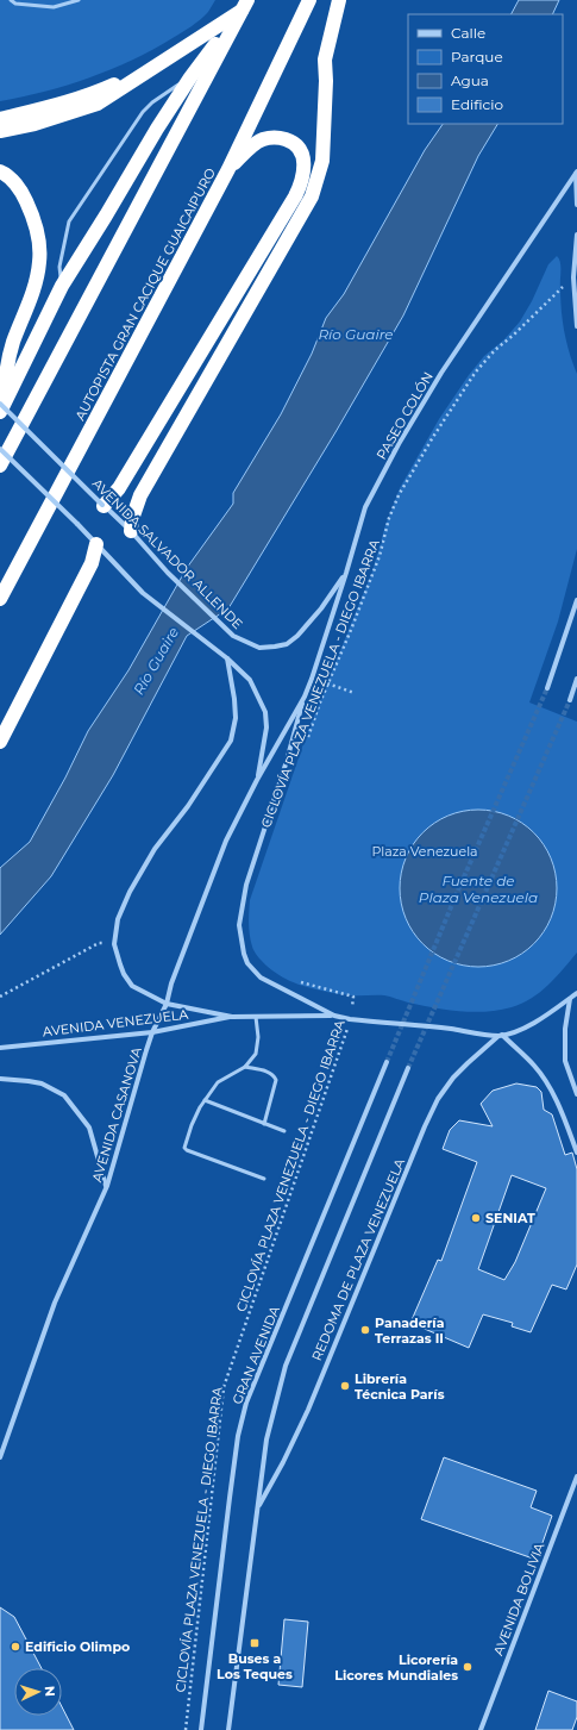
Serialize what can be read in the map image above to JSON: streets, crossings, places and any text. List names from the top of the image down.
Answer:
{
  "streets": {
    "highway": ["AUTOPISTA GRAN CACIQUE GUAICAIPURO"],
    "street": [
      "PASEO COLÓN",
      "AVENIDA SALVADOR ALLENDE",
      "AVENIDA VENEZUELA",
      "AVENIDA CASANOVA",
      "REDOMA DE PLAZA VENEZUELA",
      "GRAN AVENIDA",
      "AVENIDA BOLIVIA"
    ],
    "path": ["CICLOVÍA PLAZA VENEZUELA - DIEGO IBARRA"]
  },
  "crossings": [
    ["PASEO COLÓN", "AVENIDA SALVADOR ALLENDE"],
    ["PASEO COLÓN", "AVENIDA CASANOVA"],
    ["PASEO COLÓN", "REDOMA DE PLAZA VENEZUELA"],
    ["CICLOVÍA PLAZA VENEZUELA - DIEGO IBARRA", "REDOMA DE PLAZA VENEZUELA"],
    ["AVENIDA VENEZUELA", "AVENIDA CASANOVA"],
    ["AVENIDA VENEZUELA", "REDOMA DE PLAZA VENEZUELA"],
    ["AVENIDA CASANOVA", "REDOMA DE PLAZA VENEZUELA"]
  ],
  "water": ["Río Guaire", "Fuente de Plaza Venezuela"],
  "parks": ["Plaza Venezuela"],
  "places": {
    "other": [
      "SENIAT",
      "Panadería Terrazas II",
      "Librería Técnica París",
      "Edificio Olimpo",
      "Licorería Licores Mundiales"
    ],
    "transit": ["Buses a Los Teques"]
  },
  "legend": [
    "Calle",
    "Parque",
    "Agua",
    "Edificio"
  ],
  "north": "right"
}
